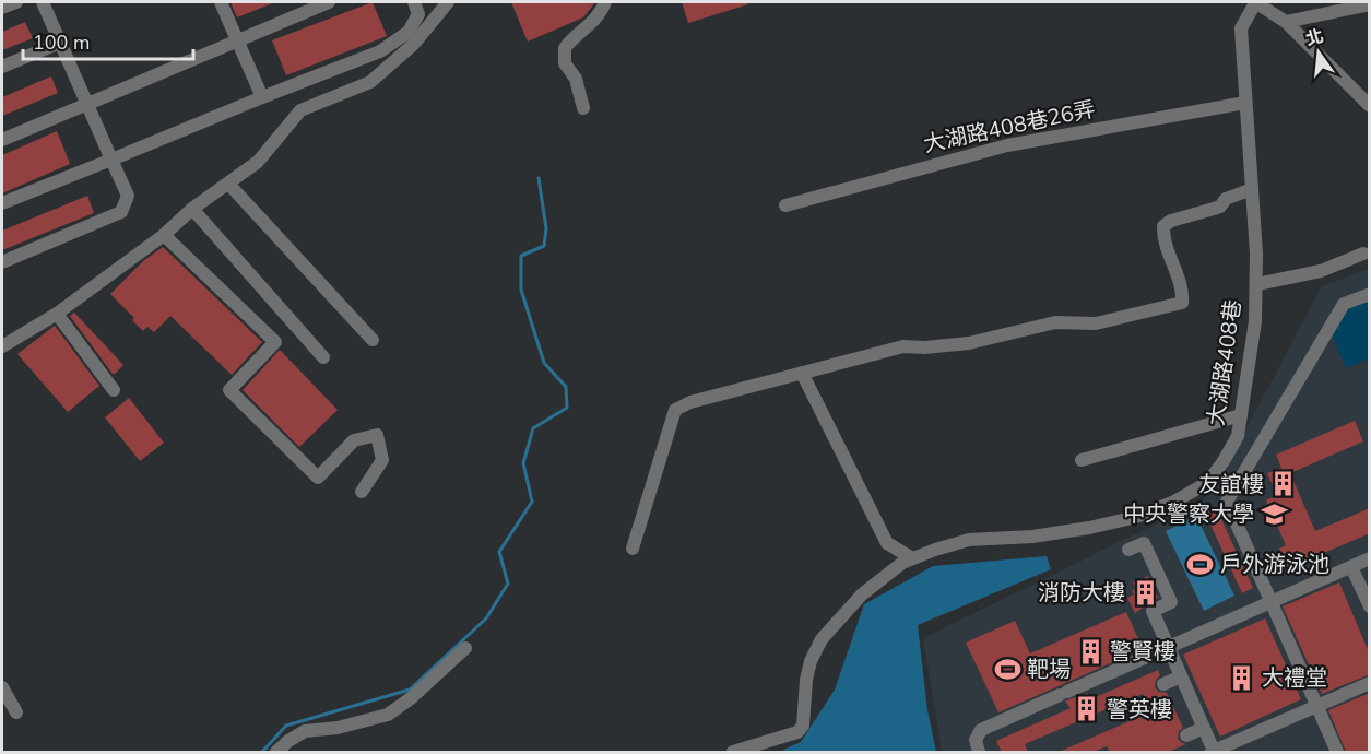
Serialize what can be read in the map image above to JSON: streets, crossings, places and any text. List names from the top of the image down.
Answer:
{
  "streets": {
    "street": ["大湖路408巷26弄", "大湖路408巷"]
  },
  "crossings": [
    ["大湖路408巷26弄", "大湖路408巷"]
  ],
  "places": {
    "building": [
      "友誼樓",
      "消防大樓",
      "警賢樓",
      "大禮堂",
      "警英樓"
    ],
    "school or university": ["中央警察大學"],
    "sports": ["戶外游泳池", "靶場"]
  },
  "scale_bar": "100 m",
  "north": "top"
}
